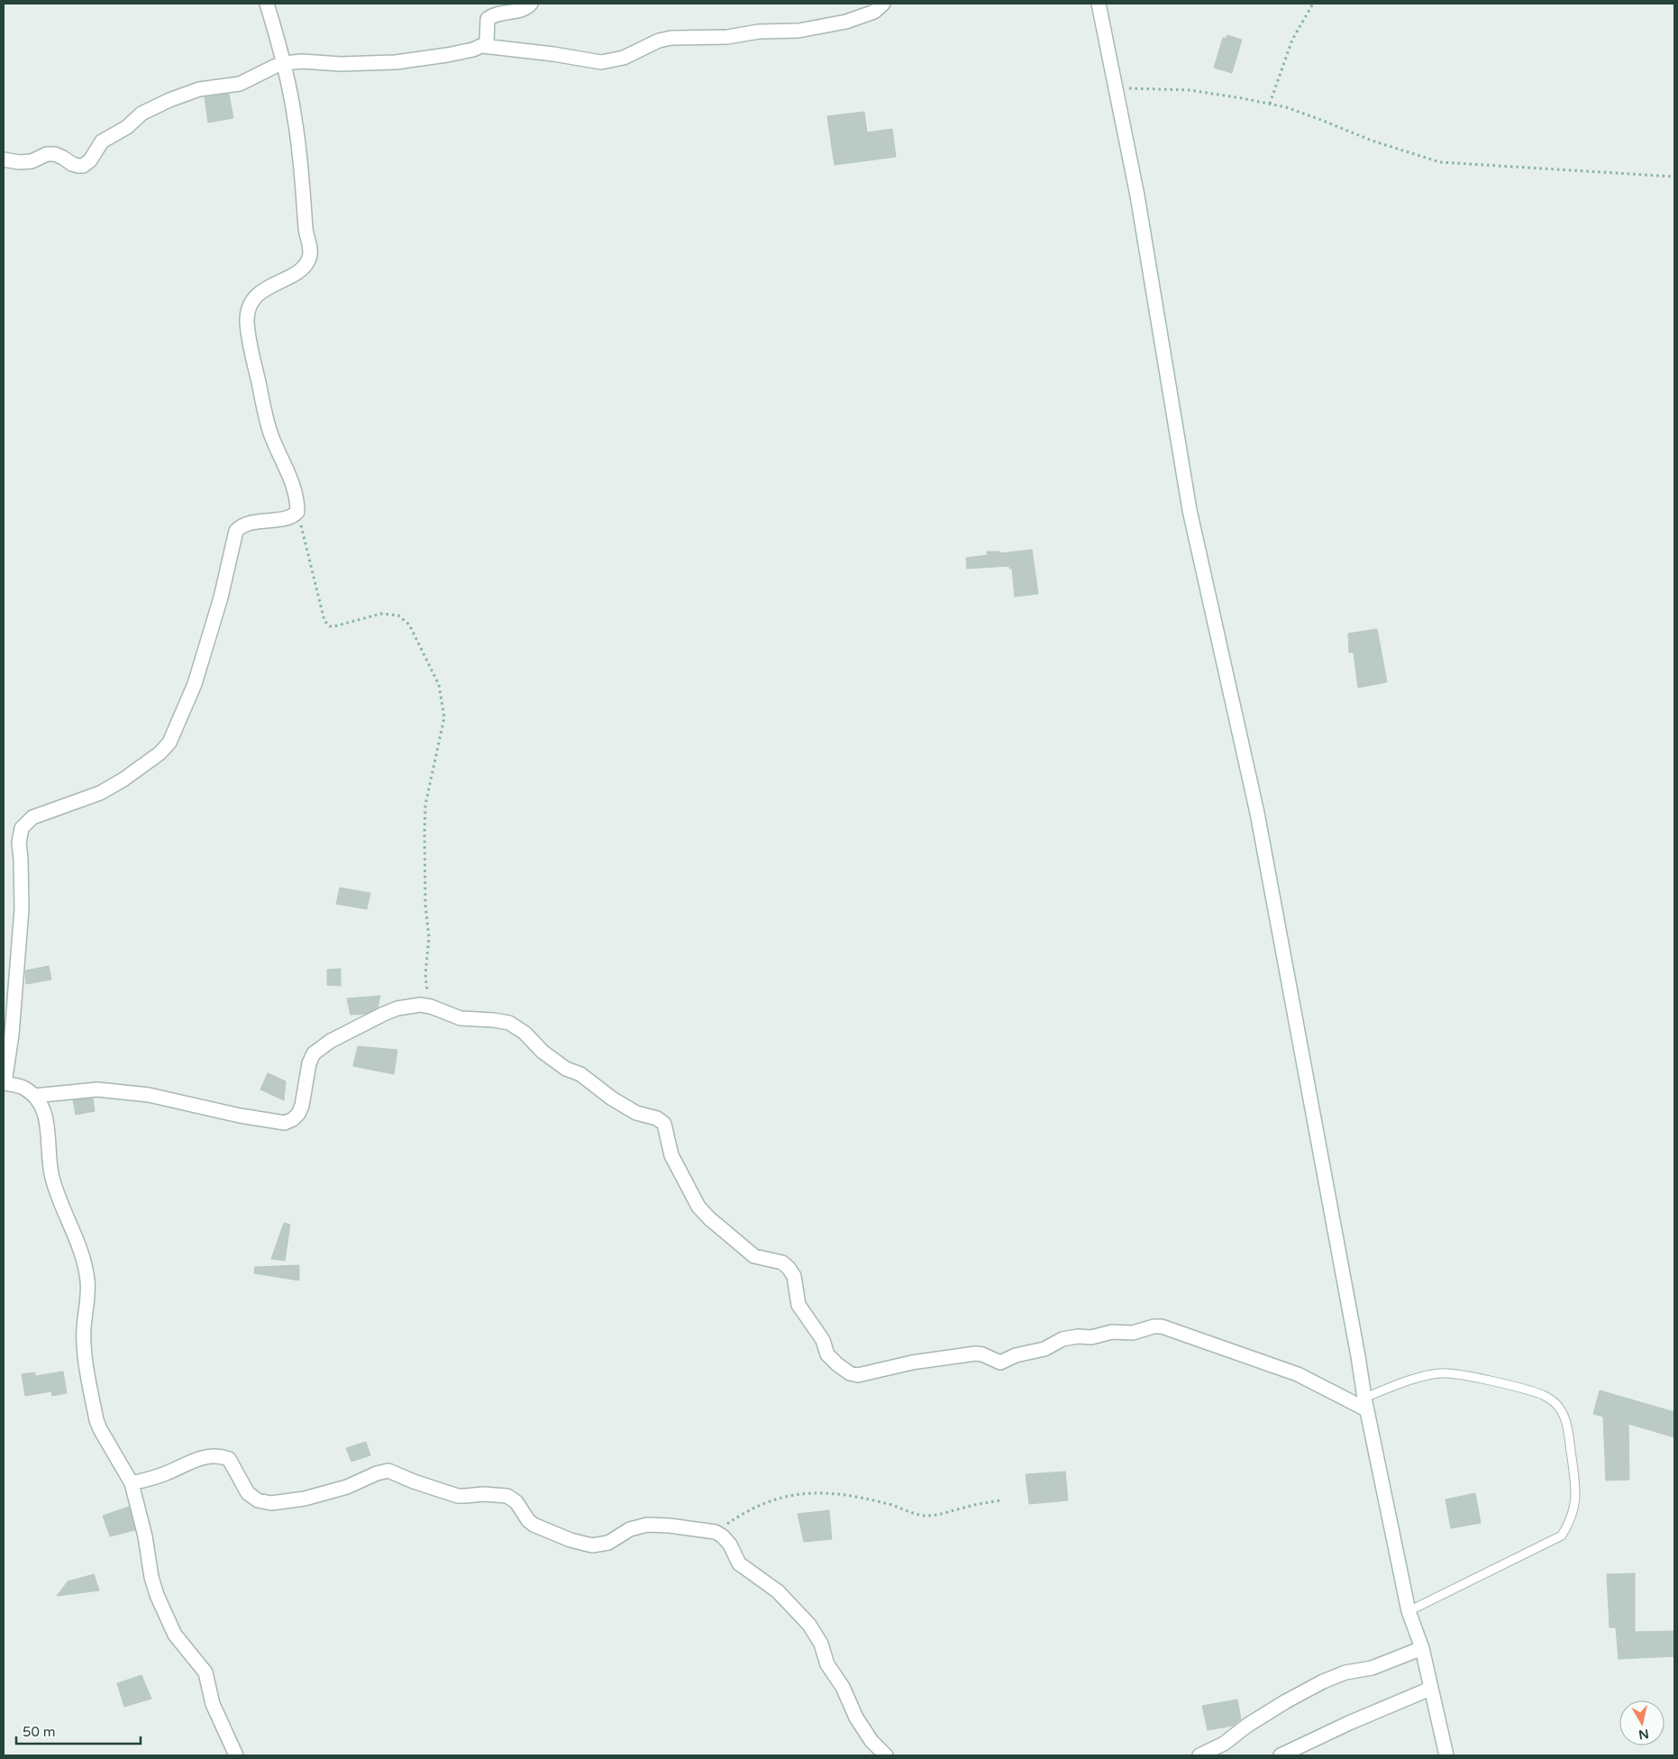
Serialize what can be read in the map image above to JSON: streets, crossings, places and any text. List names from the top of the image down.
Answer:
{
  "scale_bar": "50 m",
  "north": "bottom"
}
